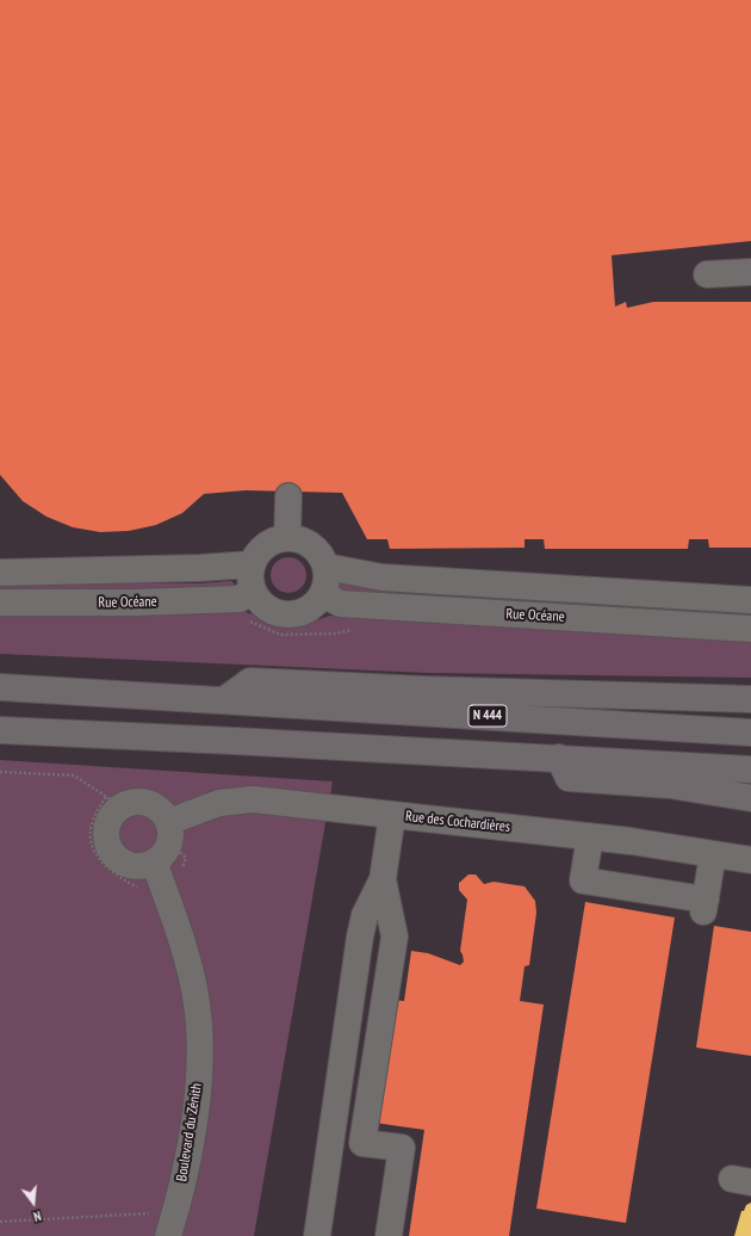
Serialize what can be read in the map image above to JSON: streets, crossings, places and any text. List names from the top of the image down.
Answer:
{
  "streets": {
    "highway": ["N 444"],
    "street": ["Rue Océane", "Rue des Cochardières", "Boulevard du Zénith"]
  },
  "north": "bottom"
}
